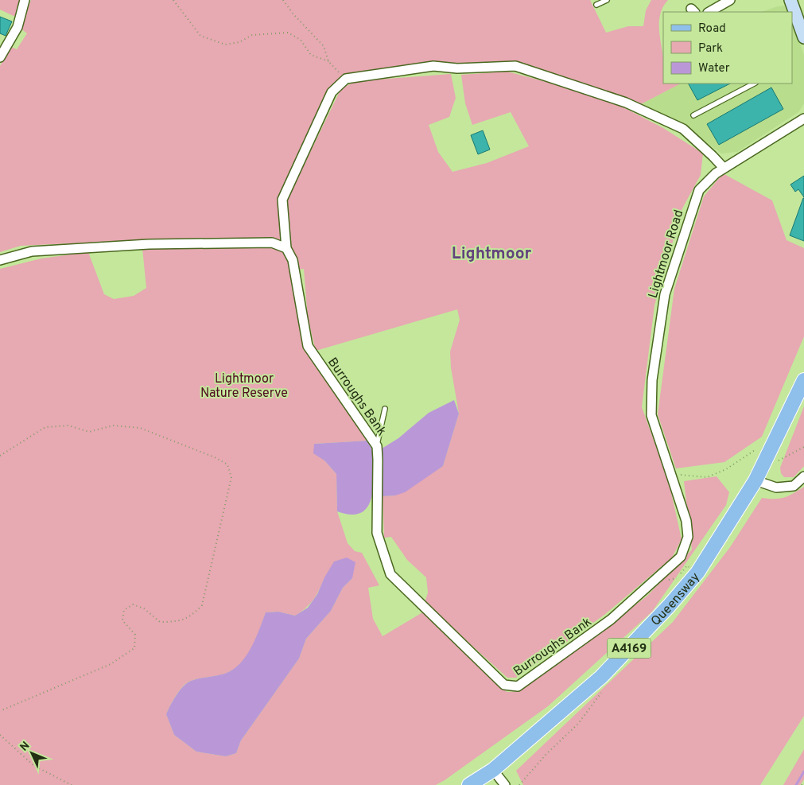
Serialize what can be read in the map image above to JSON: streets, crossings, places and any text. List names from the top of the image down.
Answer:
{
  "streets": {
    "main road": ["Queensway", "A4169"],
    "street": ["Lightmoor Road", "Burroughs Bank"]
  },
  "crossings": [
    ["Lightmoor Road", "Burroughs Bank"]
  ],
  "districts": ["Lightmoor"],
  "parks": ["Lightmoor Nature Reserve"],
  "legend": ["Road", "Park", "Water"],
  "north": "top left"
}
